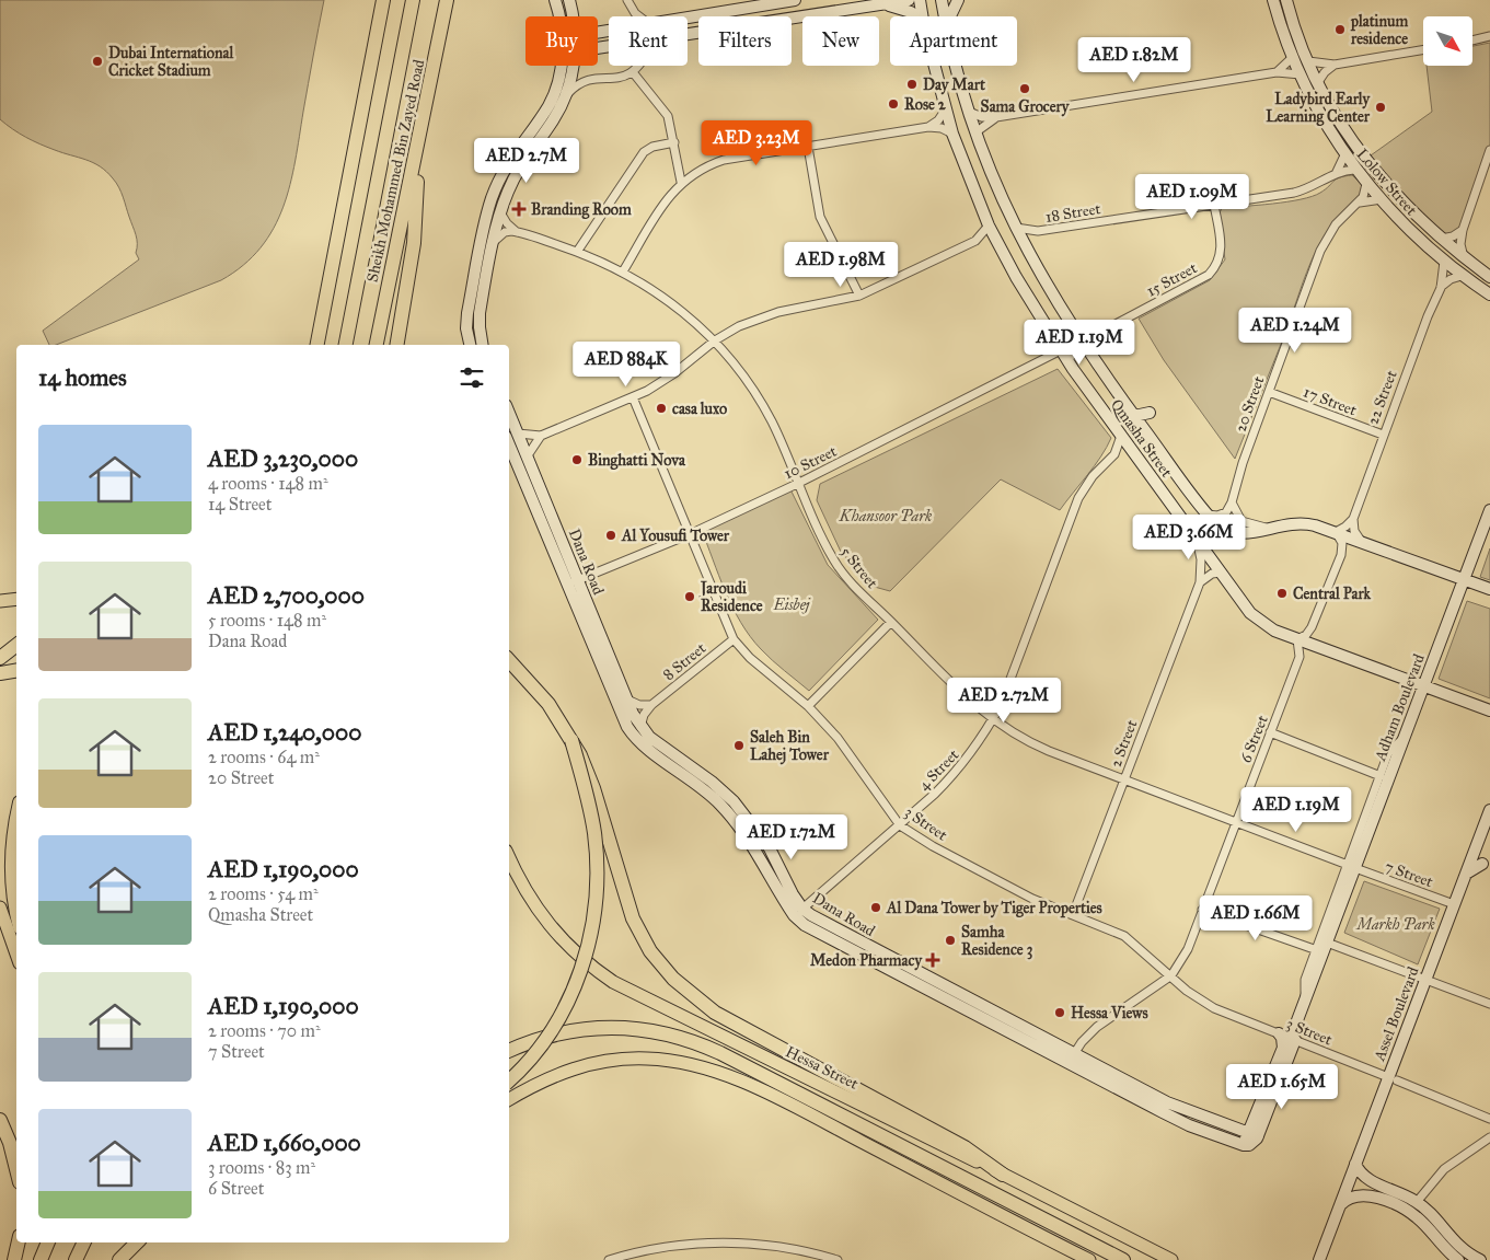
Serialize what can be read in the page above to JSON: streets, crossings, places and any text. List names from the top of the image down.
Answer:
{
  "streets": {
    "highway": ["Sheikh Mohammed Bin Zayed Road"],
    "main road": ["Hessa Street"],
    "street": [
      "Lolow Street",
      "18 Street",
      "15 Street",
      "22 Street",
      "17 Street",
      "20 Street",
      "Qmasha Street",
      "10 Street",
      "Dana Road",
      "5 Street",
      "8 Street",
      "Adham Boulevard",
      "6 Street",
      "2 Street",
      "4 Street",
      "3 Street",
      "7 Street",
      "Assel Boulevard"
    ]
  },
  "crossings": [
    ["Lolow Street", "18 Street"],
    ["Lolow Street", "22 Street"],
    ["Lolow Street", "20 Street"],
    ["18 Street", "15 Street"],
    ["18 Street", "Qmasha Street"],
    ["15 Street", "Qmasha Street"],
    ["22 Street", "17 Street"],
    ["17 Street", "20 Street"],
    ["Qmasha Street", "10 Street"],
    ["Qmasha Street", "Adham Boulevard"],
    ["Qmasha Street", "6 Street"],
    ["Qmasha Street", "2 Street"],
    ["Qmasha Street", "4 Street"],
    ["10 Street", "Dana Road"],
    ["10 Street", "5 Street"],
    ["10 Street", "3 Street"],
    ["Dana Road", "8 Street"],
    ["Dana Road", "Adham Boulevard"],
    ["Dana Road", "6 Street"],
    ["Dana Road", "4 Street"],
    ["5 Street", "6 Street"],
    ["5 Street", "2 Street"],
    ["5 Street", "4 Street"],
    ["5 Street", "7 Street"],
    ["8 Street", "3 Street"],
    ["Adham Boulevard", "3 Street"],
    ["Adham Boulevard", "7 Street"],
    ["6 Street", "3 Street"],
    ["6 Street", "7 Street"],
    ["2 Street", "3 Street"],
    ["4 Street", "3 Street"],
    ["3 Street", "Assel Boulevard"],
    ["7 Street", "Assel Boulevard"]
  ],
  "parks": ["Khansoor Park", "Eisbej", "Markh Park"],
  "places": {
    "other": [
      "platinum residence",
      "Dubai International Cricket Stadium",
      "Day Mart",
      "Sama Grocery",
      "Rose 2",
      "Ladybird Early Learning Center",
      "casa luxo",
      "Binghatti Nova",
      "Al Yousufi Tower",
      "Central Park",
      "Jaroudi Residence",
      "Saleh Bin Lahej Tower",
      "Al Dana Tower by Tiger Properties",
      "Samha Residence 3",
      "Hessa Views"
    ],
    "health": ["Branding Room", "Medon Pharmacy"]
  },
  "north": "bottom right",
  "page": {
    "chip": [
      "Buy",
      "Rent",
      "Filters",
      "New",
      "Apartment"
    ],
    "price": [
      "AED 1.82M",
      "AED 3.23M",
      "AED 2.7M",
      "AED 1.09M",
      "AED 1.98M",
      "AED 1.24M",
      "AED 1.19M",
      "AED 884K",
      "AED 3.66M",
      "AED 2.72M",
      "AED 1.19M",
      "AED 1.72M",
      "AED 1.66M",
      "AED 1.65M"
    ],
    "heading": "14 homes",
    "list": [
      {
        "name": "AED 3,230,000",
        "note": "4 rooms · 148 m² · 14 Street"
      },
      {
        "name": "AED 2,700,000",
        "note": "5 rooms · 148 m² · Dana Road"
      },
      {
        "name": "AED 1,240,000",
        "note": "2 rooms · 64 m² · 20 Street"
      },
      {
        "name": "AED 1,190,000",
        "note": "2 rooms · 54 m² · Qmasha Street"
      },
      {
        "name": "AED 1,190,000",
        "note": "2 rooms · 70 m² · 7 Street"
      },
      {
        "name": "AED 1,660,000",
        "note": "3 rooms · 83 m² · 6 Street"
      }
    ]
  }
}
